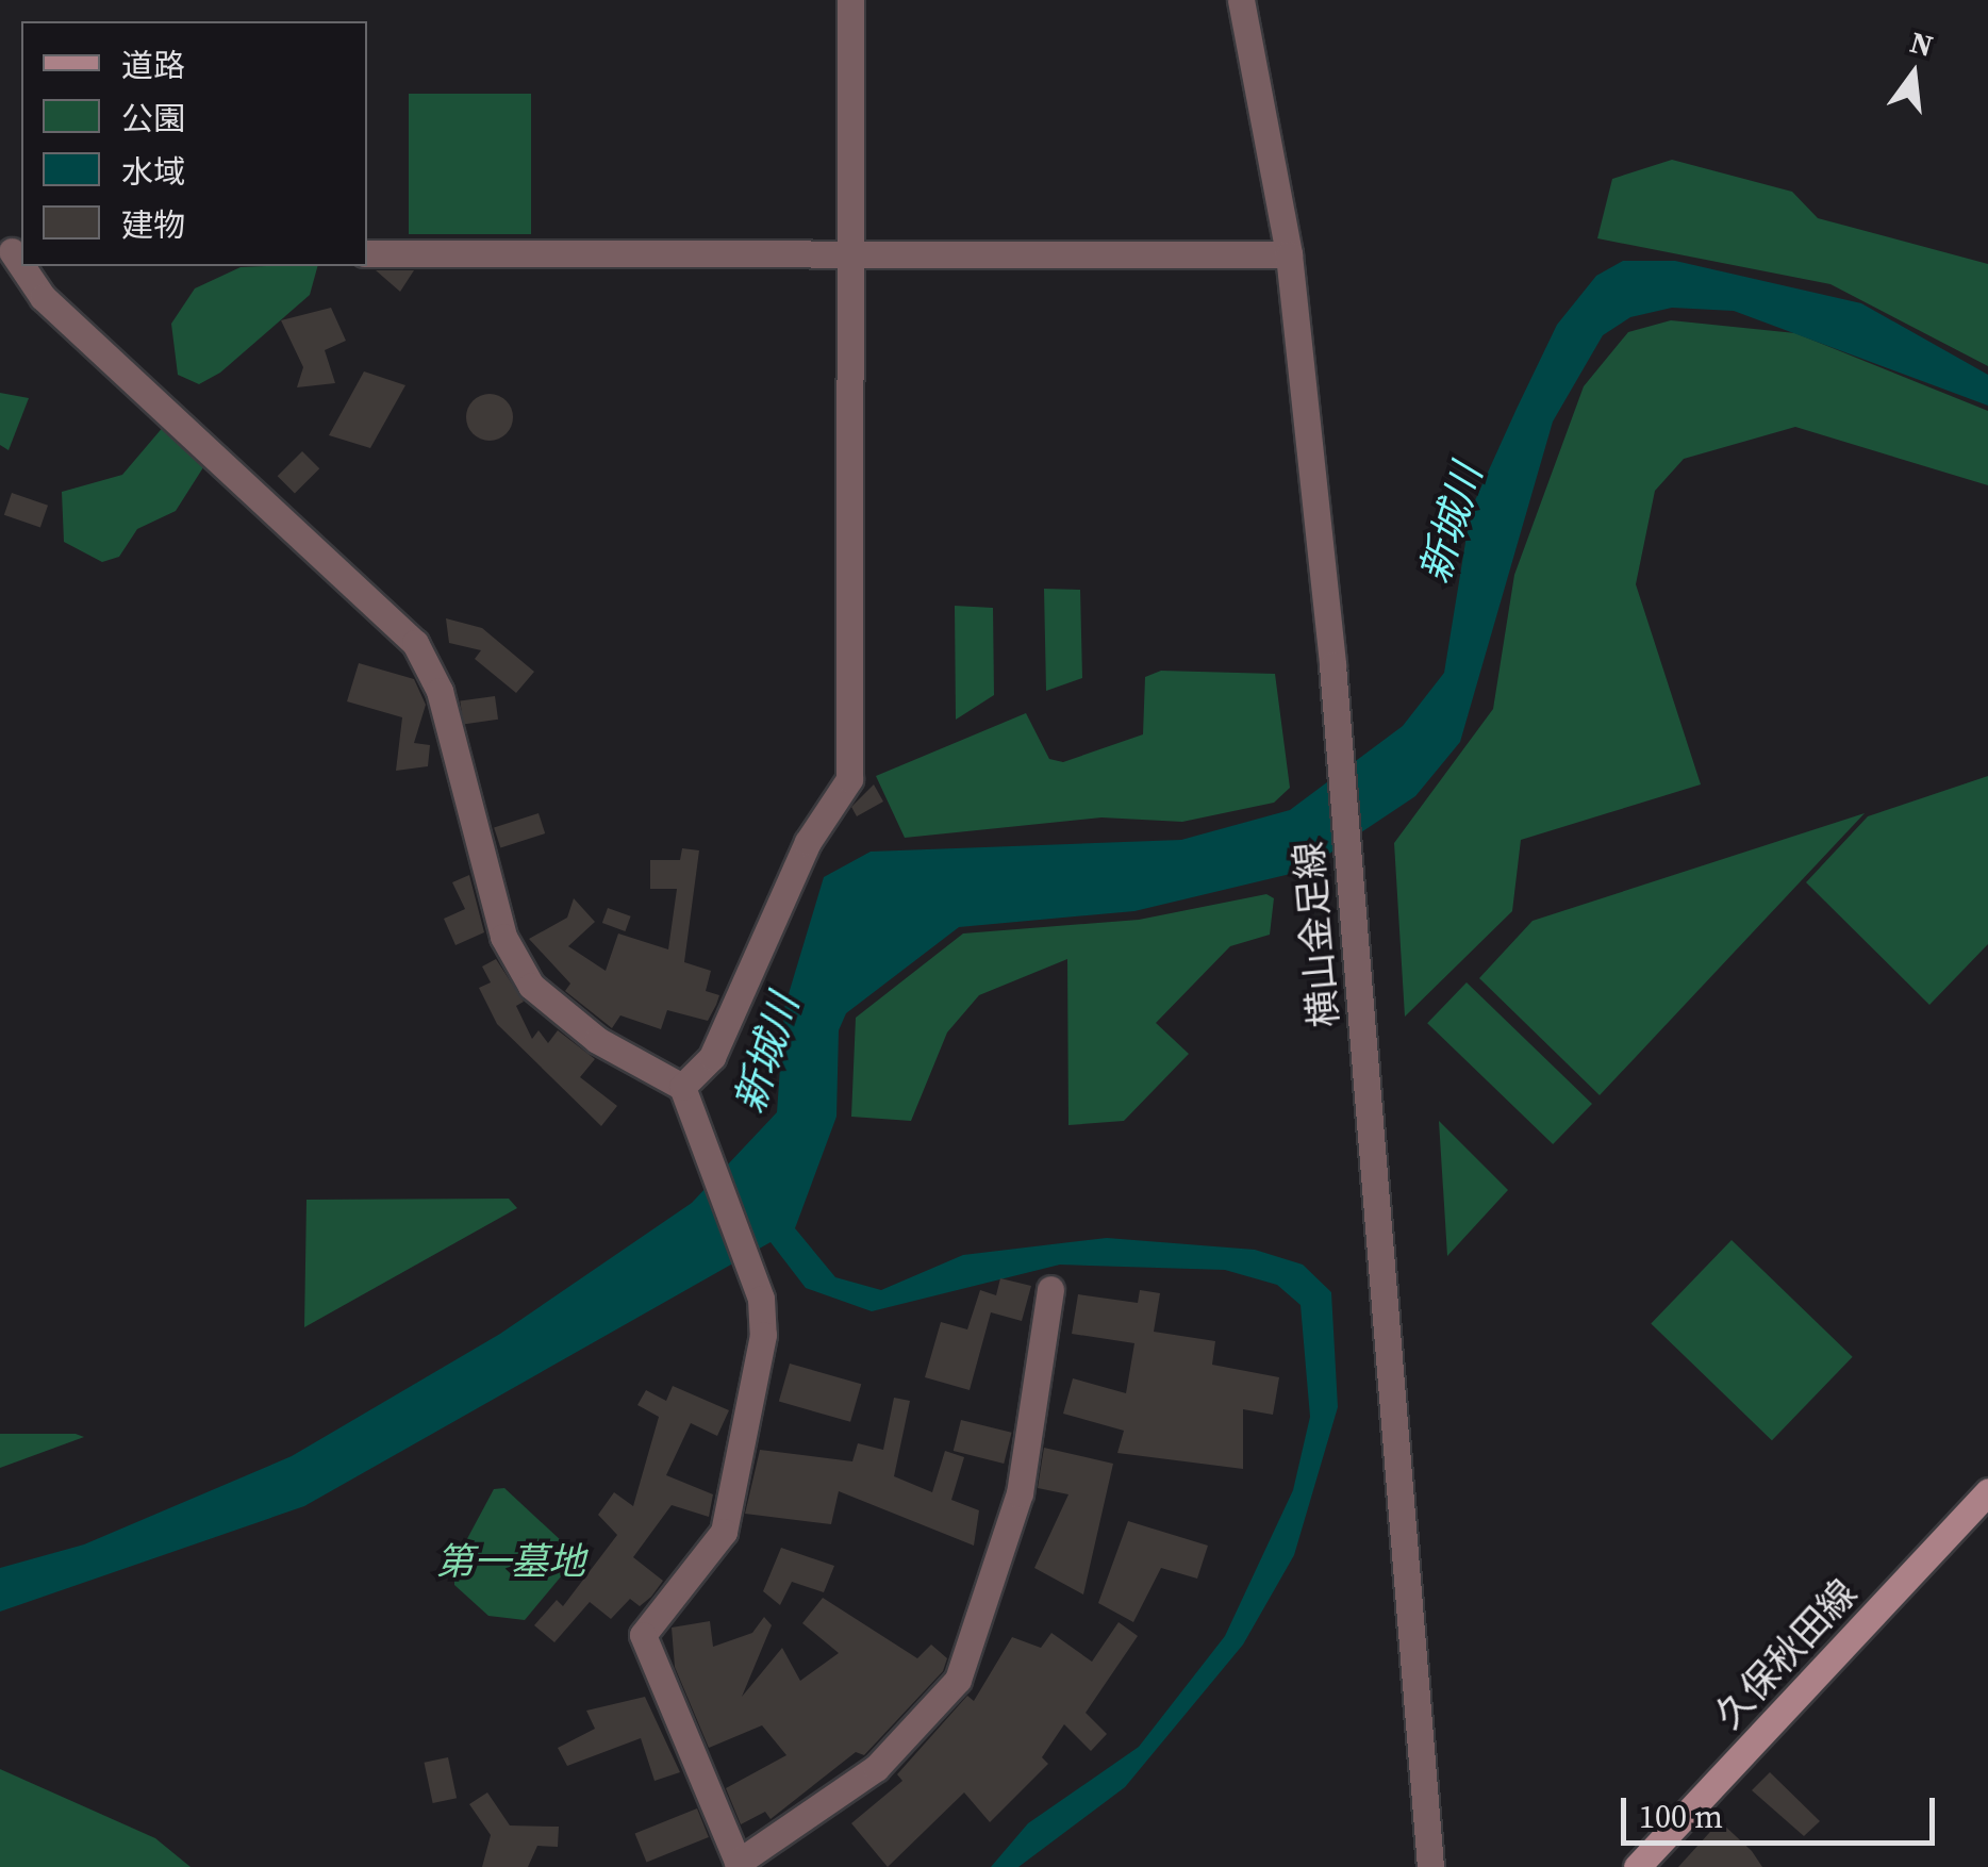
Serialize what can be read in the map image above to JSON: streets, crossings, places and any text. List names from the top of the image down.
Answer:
{
  "streets": {
    "main road": ["久保秋田線"],
    "street": ["横山金足線"]
  },
  "water": ["新城川"],
  "parks": ["第一墓地"],
  "legend": [
    "道路",
    "公園",
    "水域",
    "建物"
  ],
  "scale_bar": "100 m",
  "north": "top"
}
